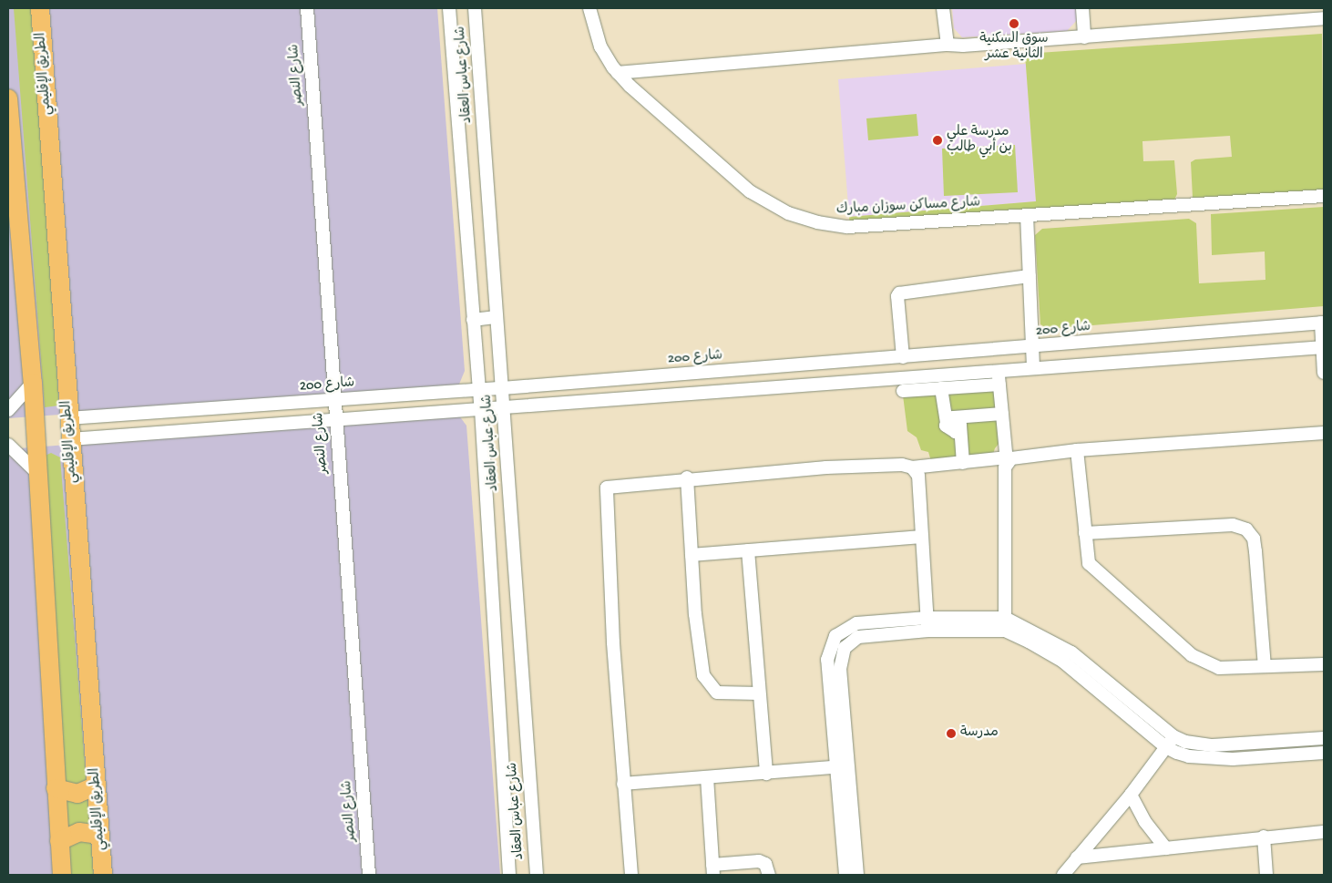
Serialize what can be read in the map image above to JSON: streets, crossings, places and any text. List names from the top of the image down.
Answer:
{
  "streets": {
    "highway": ["الطريق الإقليمي"],
    "street": [
      "شارع النصر",
      "شارع عباس العقاد",
      "شارع مساكن سوزان مبارك",
      "شارع 200"
    ]
  },
  "crossings": [
    ["الطريق الإقليمي", "شارع 200"],
    ["شارع النصر", "شارع 200"],
    ["شارع عباس العقاد", "شارع 200"]
  ],
  "places": ["سوق السكنية الثانية عشر", "مدرسة علي بن أبي طالب", "مدرسة"]
}
